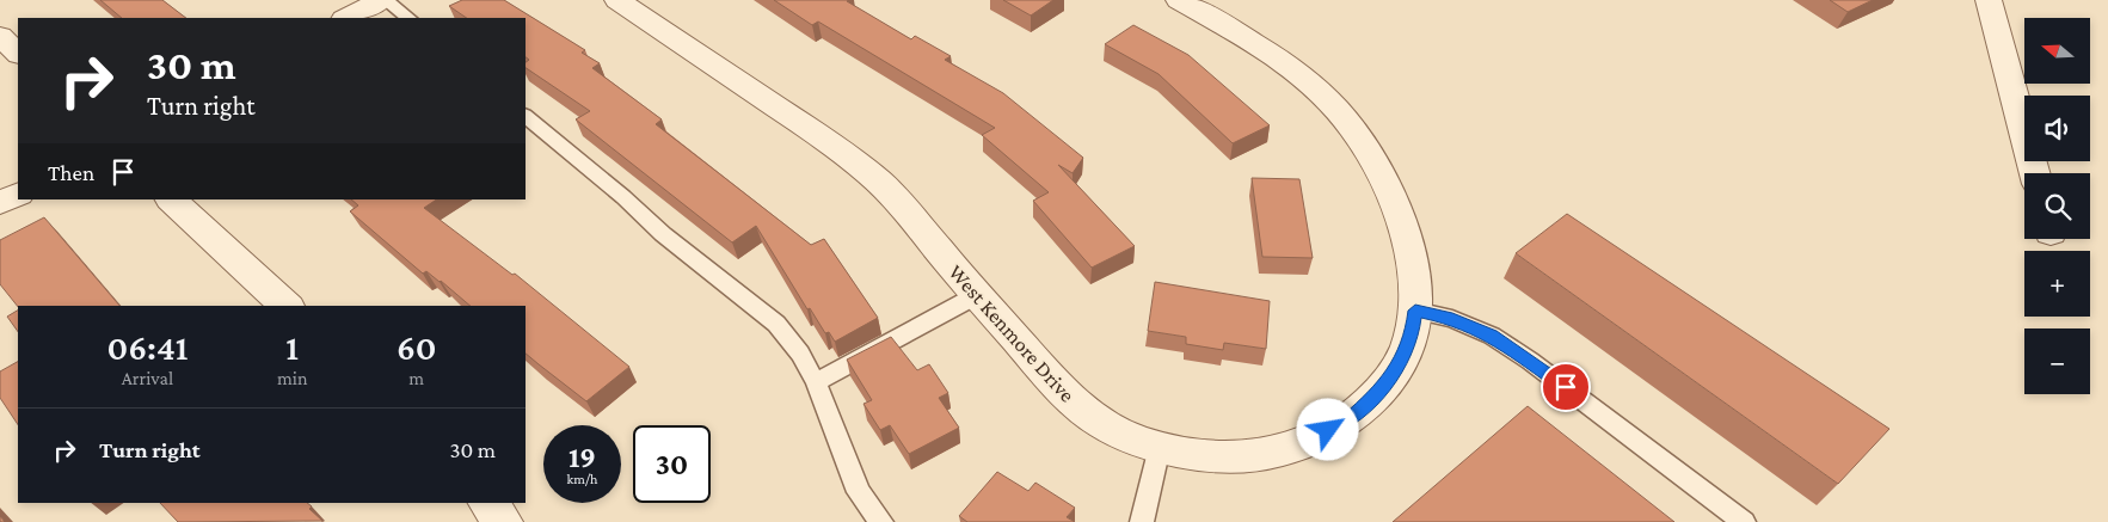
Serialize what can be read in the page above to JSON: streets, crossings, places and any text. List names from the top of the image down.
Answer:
{
  "streets": {
    "street": ["West Kenmore Drive"]
  },
  "north": "left",
  "page": {
    "map_buttons": ["+", "−"],
    "turn": ["30 m", "Turn right"],
    "then": "Then",
    "eta": [
      "06:41",
      "Arrival",
      "1",
      "min",
      "60",
      "m"
    ],
    "list": [
      {
        "name": "Turn right",
        "value": "30 m"
      }
    ],
    "speed": "19 km/h",
    "limit": "30"
  }
}
